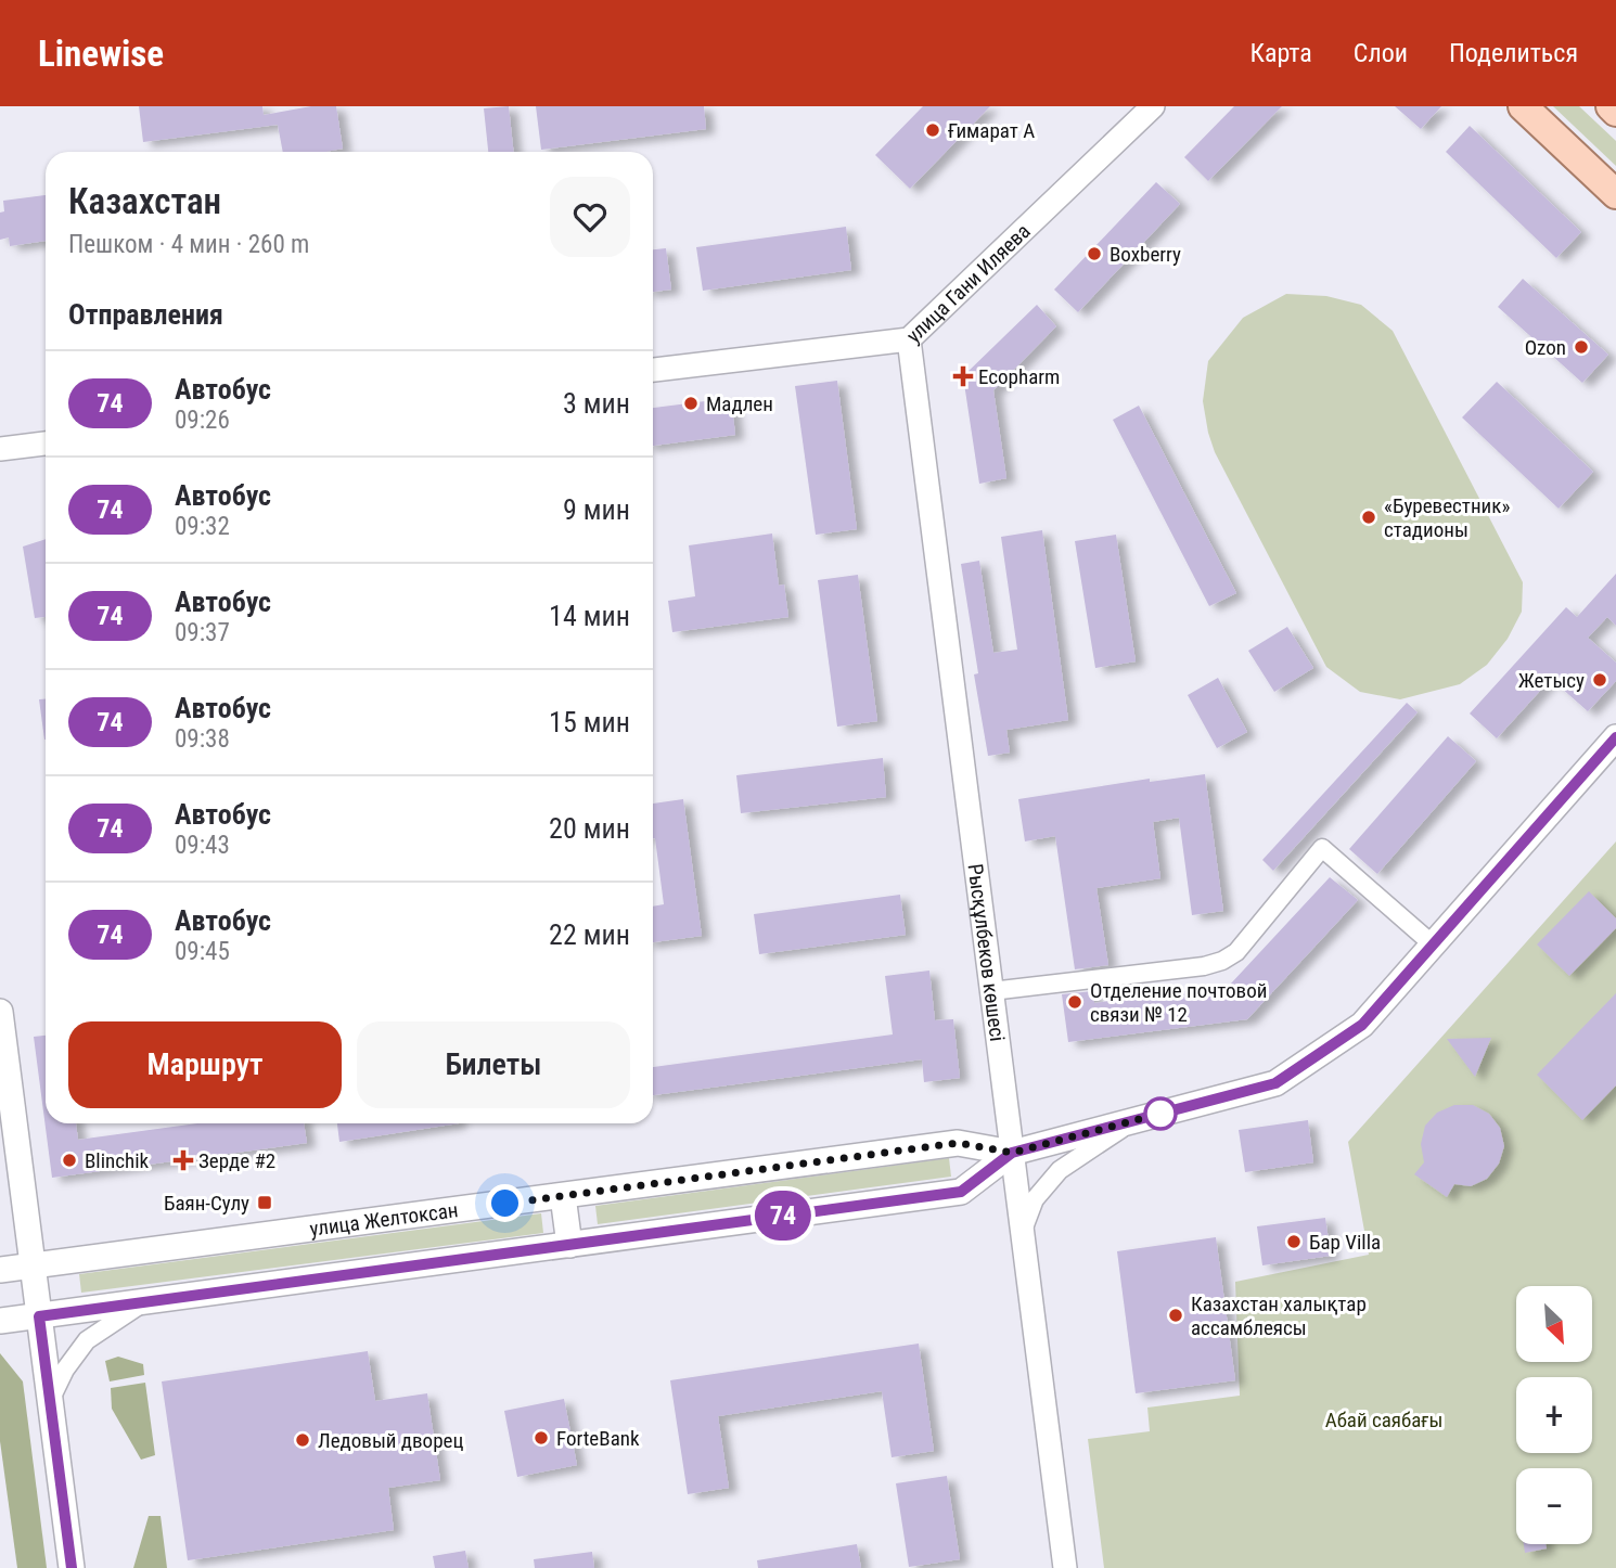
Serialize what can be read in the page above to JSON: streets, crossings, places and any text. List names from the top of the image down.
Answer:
{
  "streets": {
    "main road": ["улица Желтоксан"],
    "street": ["улица Гани Иляева", "Рысқұлбеков көшесі"]
  },
  "crossings": [
    ["улица Гани Иляева", "Рысқұлбеков көшесі"],
    ["Рысқұлбеков көшесі", "улица Желтоксан"]
  ],
  "parks": ["Абай саябағы"],
  "places": {
    "other": [
      "Ғимарат А",
      "Boxberry",
      "Ozon",
      "Мадлен",
      "«Буревестник» стадионы",
      "Жетысу",
      "Отделение почтовой связи № 12",
      "Blinchik",
      "Бар Villa",
      "Казахстан халықтар ассамблеясы",
      "ForteBank",
      "Ледовый дворец"
    ],
    "health": ["Ecopharm", "Зерде #2"],
    "transit": ["Баян-Сулу"]
  },
  "lines": ["bus line 74"],
  "north": "bottom right",
  "page": {
    "header": "Linewise",
    "nav": ["Карта", "Слои", "Поделиться"],
    "on_map": "74",
    "heading": [
      ["Казахстан", "Пешком · 4 мин · 260 m"],
      "Отправления"
    ],
    "list": [
      {
        "mark": "74",
        "name": "Автобус",
        "note": "09:26",
        "value": "3 мин"
      },
      {
        "mark": "74",
        "name": "Автобус",
        "note": "09:32",
        "value": "9 мин"
      },
      {
        "mark": "74",
        "name": "Автобус",
        "note": "09:37",
        "value": "14 мин"
      },
      {
        "mark": "74",
        "name": "Автобус",
        "note": "09:38",
        "value": "15 мин"
      },
      {
        "mark": "74",
        "name": "Автобус",
        "note": "09:43",
        "value": "20 мин"
      },
      {
        "mark": "74",
        "name": "Автобус",
        "note": "09:45",
        "value": "22 мин"
      }
    ],
    "buttons": ["Маршрут", "Билеты"],
    "map_buttons": ["+", "−"]
  }
}
